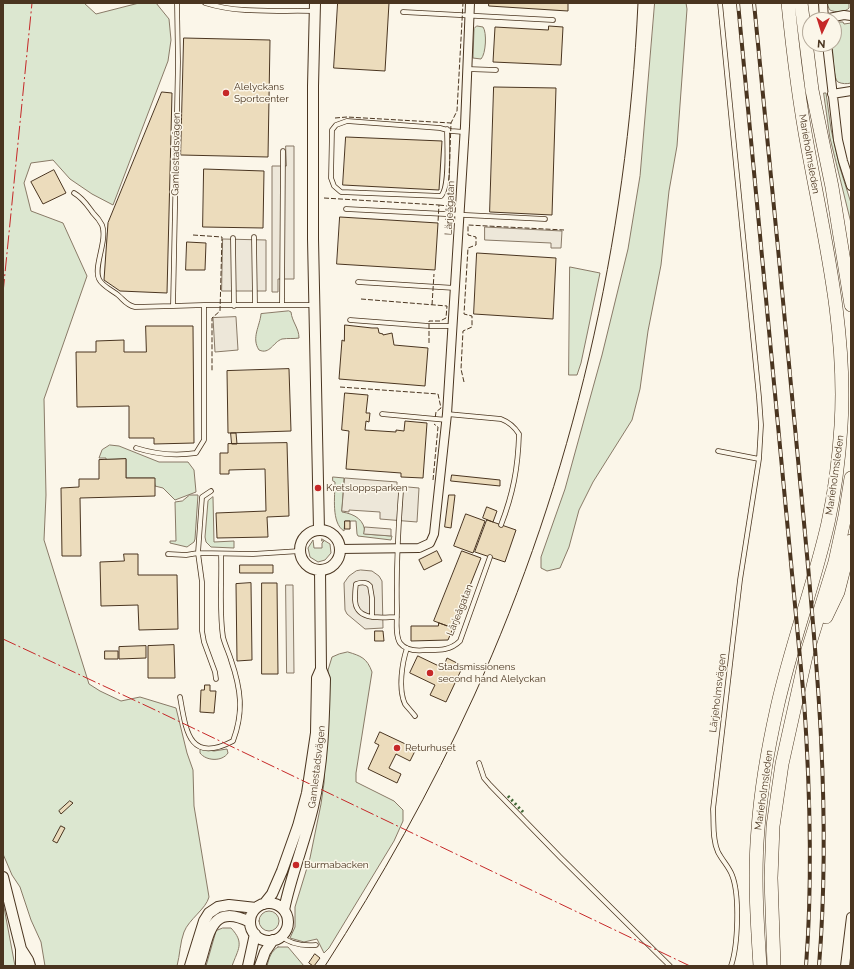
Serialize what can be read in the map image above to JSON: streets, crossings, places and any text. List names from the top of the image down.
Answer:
{
  "streets": {
    "highway": ["Marieholmsleden"],
    "street": ["Gamlestadsvägen", "Lärjeågatan"],
    "lane": ["Lärjeholmsvägen"]
  },
  "crossings": [
    ["Gamlestadsvägen", "Lärjeågatan"]
  ],
  "places": [
    "Alelyckans Sportcenter",
    "Kretsloppsparken",
    "Stadsmissionens second hand Alelyckan",
    "Returhuset",
    "Burmabacken"
  ],
  "north": "bottom"
}
